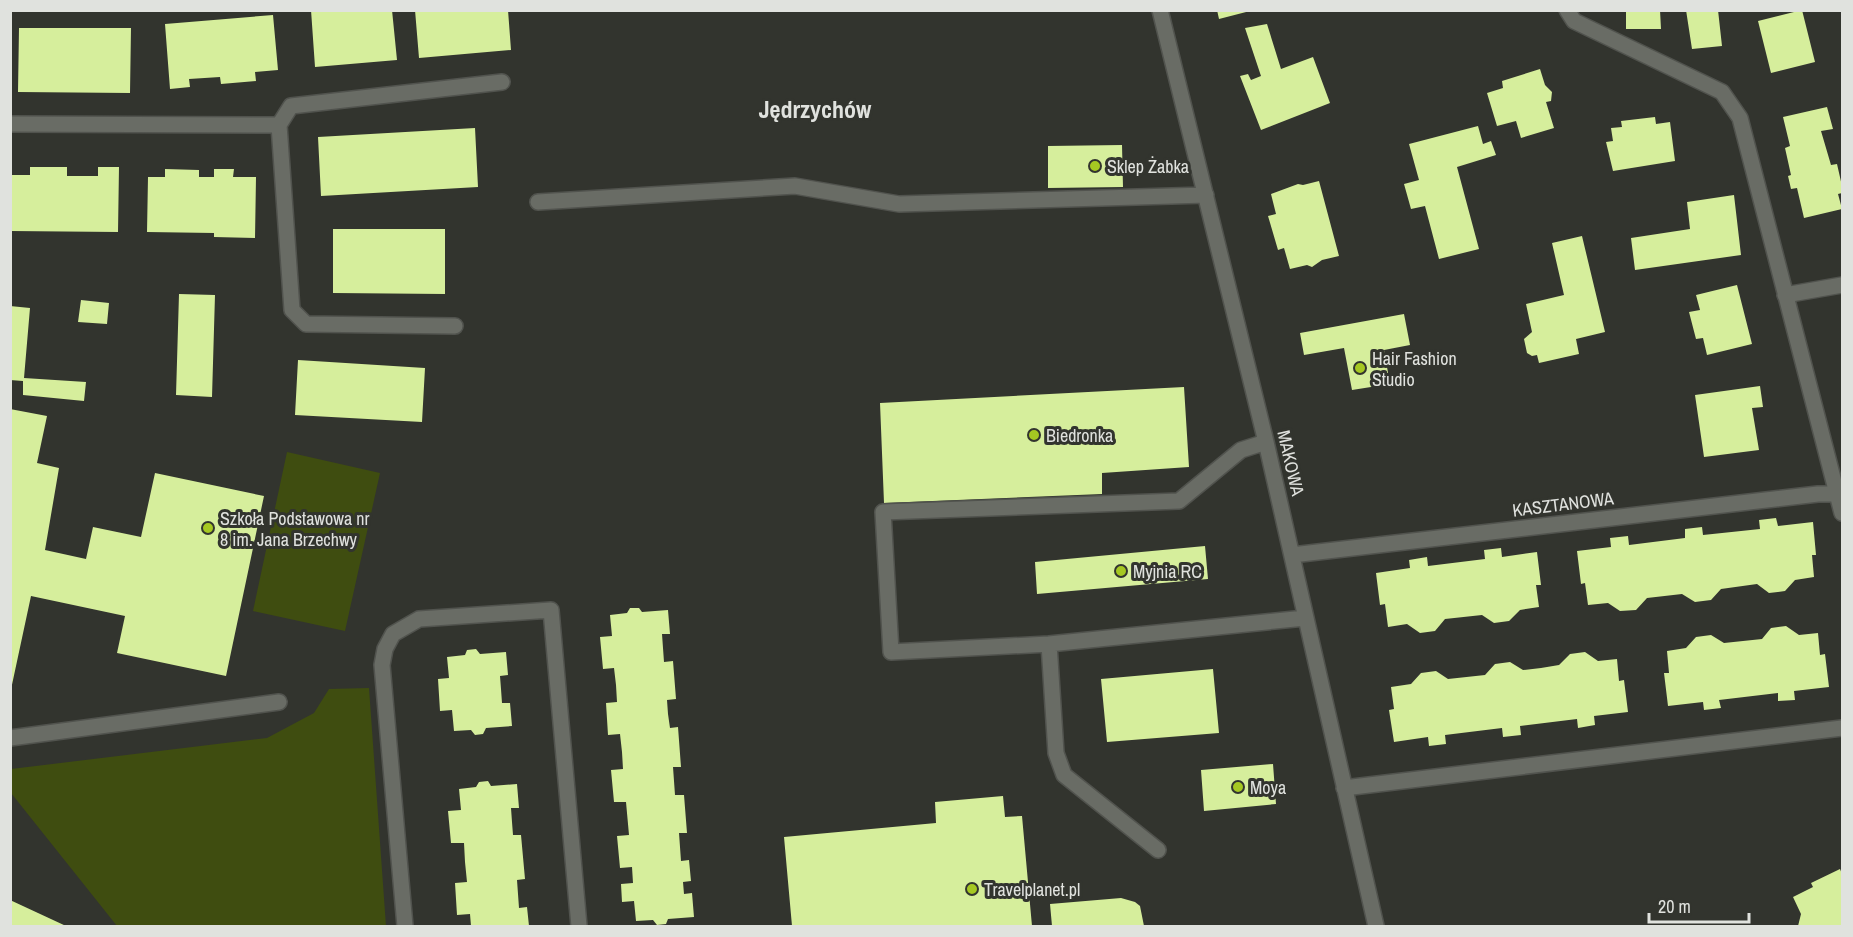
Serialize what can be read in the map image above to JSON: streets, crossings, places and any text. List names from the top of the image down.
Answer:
{
  "streets": {
    "street": ["MAKOWA", "KASZTANOWA"]
  },
  "crossings": [
    ["MAKOWA", "KASZTANOWA"]
  ],
  "districts": ["Jędrzychów"],
  "places": [
    "Sklep Żabka",
    "Hair Fashion Studio",
    "Biedronka",
    "Szkoła Podstawowa nr 8 im. Jana Brzechwy",
    "Myjnia RC",
    "Moya",
    "Travelplanet.pl"
  ],
  "scale_bar": "20 m"
}
